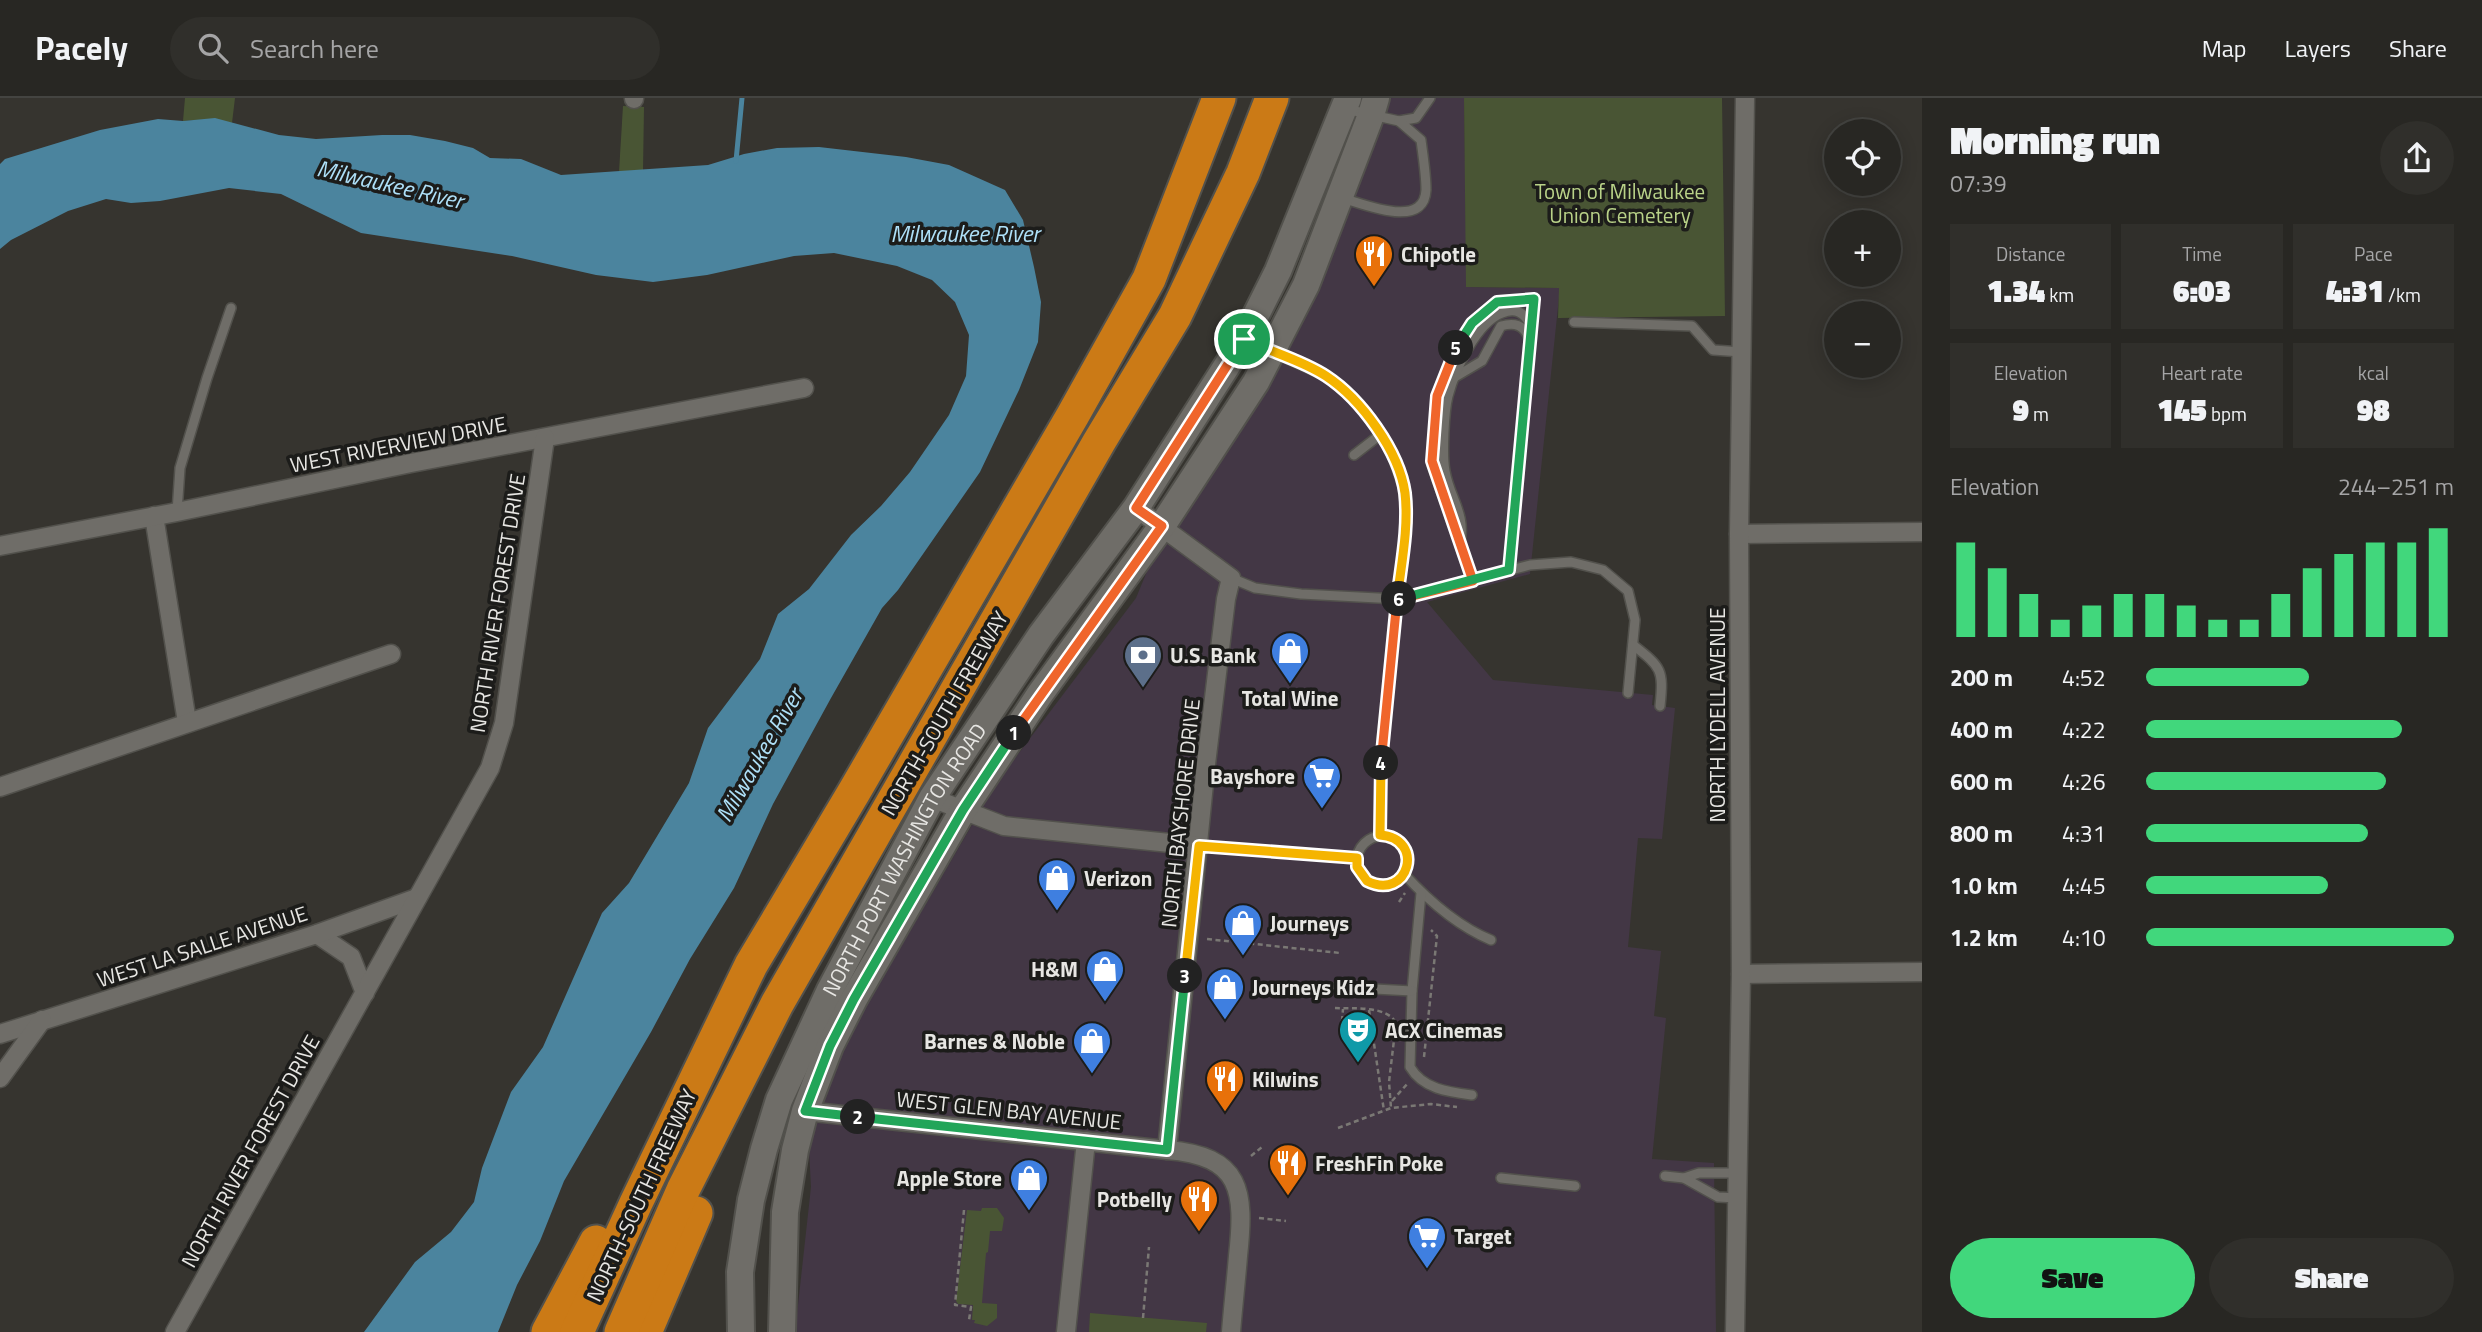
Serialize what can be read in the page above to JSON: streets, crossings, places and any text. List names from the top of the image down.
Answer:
{
  "streets": {
    "highway": ["NORTH-SOUTH FREEWAY"],
    "main road": ["NORTH PORT WASHINGTON ROAD"],
    "street": [
      "WEST RIVERVIEW DRIVE",
      "NORTH RIVER FOREST DRIVE",
      "NORTH LYDELL AVENUE",
      "NORTH BAYSHORE DRIVE",
      "WEST LA SALLE AVENUE",
      "WEST GLEN BAY AVENUE"
    ]
  },
  "crossings": [
    ["WEST RIVERVIEW DRIVE", "NORTH RIVER FOREST DRIVE"],
    ["NORTH RIVER FOREST DRIVE", "WEST LA SALLE AVENUE"],
    ["NORTH BAYSHORE DRIVE", "WEST GLEN BAY AVENUE"],
    ["NORTH PORT WASHINGTON ROAD", "WEST GLEN BAY AVENUE"]
  ],
  "water": ["Milwaukee River"],
  "parks": ["Town of Milwaukee Union Cemetery"],
  "places": {
    "restaurant": [
      "Chipotle",
      "Kilwins",
      "FreshFin Poke",
      "Potbelly"
    ],
    "shop": [
      "Total Wine",
      "Verizon",
      "Journeys",
      "H&M",
      "Journeys Kidz",
      "Barnes & Noble",
      "Apple Store"
    ],
    "bank": ["U.S. Bank"],
    "supermarket": ["Bayshore", "Target"],
    "theatre": ["ACX Cinemas"]
  },
  "page": {
    "header": "Pacely",
    "search": "Search here",
    "nav": ["Map", "Layers", "Share"],
    "heading": ["Morning run", "07:39"],
    "map_buttons": ["+", "−"],
    "stats": [
      ["Distance", "1.34 km"],
      ["Time", "6:03"],
      ["Pace", "4:31 /km"],
      ["Elevation", "9 m"],
      ["Heart rate", "145 bpm"],
      ["kcal", "98"]
    ],
    "pins": [
      "5",
      "6",
      "1",
      "4",
      "3",
      "2"
    ],
    "chart": ["Elevation", "244–251 m"],
    "list": [
      {
        "name": "200 m",
        "note": "4:52"
      },
      {
        "name": "400 m",
        "note": "4:22"
      },
      {
        "name": "600 m",
        "note": "4:26"
      },
      {
        "name": "800 m",
        "note": "4:31"
      },
      {
        "name": "1.0 km",
        "note": "4:45"
      },
      {
        "name": "1.2 km",
        "note": "4:10"
      }
    ],
    "buttons": ["Save", "Share"]
  }
}
